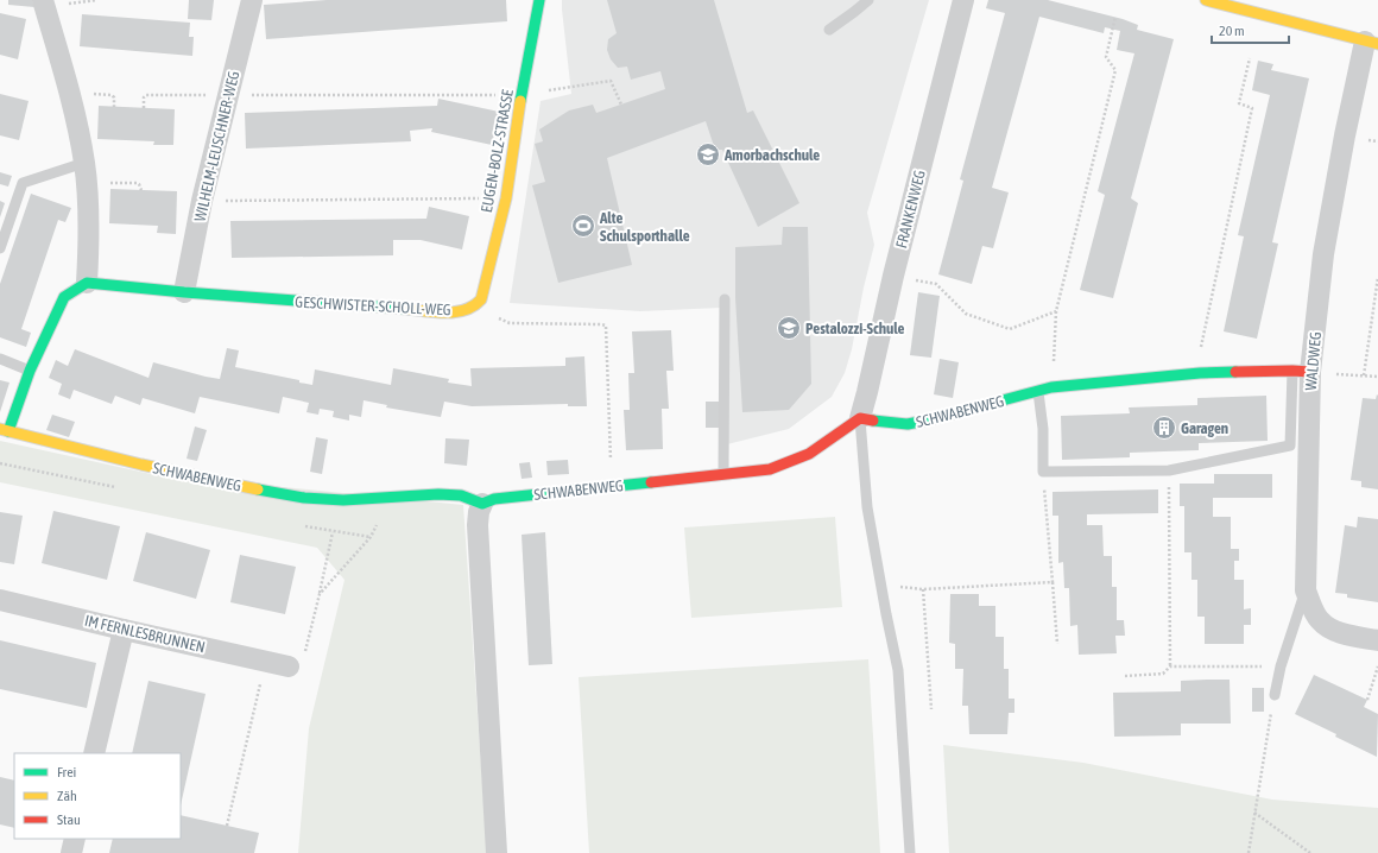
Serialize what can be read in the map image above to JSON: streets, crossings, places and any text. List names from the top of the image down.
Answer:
{
  "streets": {
    "street": [
      "WILHELM-LEUSCHNER-WEG",
      "EUGEN-BOLZ-STRASSE",
      "FRANKENWEG",
      "GESCHWISTER-SCHOLL-WEG",
      "WALDWEG",
      "SCHWABENWEG",
      "IM FERNLESBRUNNEN"
    ]
  },
  "crossings": [
    ["WILHELM-LEUSCHNER-WEG", "GESCHWISTER-SCHOLL-WEG"],
    ["EUGEN-BOLZ-STRASSE", "GESCHWISTER-SCHOLL-WEG"],
    ["FRANKENWEG", "SCHWABENWEG"],
    ["WALDWEG", "SCHWABENWEG"]
  ],
  "places": {
    "school or university": ["Amorbachschule", "Pestalozzi-Schule"],
    "sports": ["Alte Schulsporthalle"],
    "building": ["Garagen"]
  },
  "legend": ["Frei", "Zäh", "Stau"],
  "scale_bar": "20 m"
}
